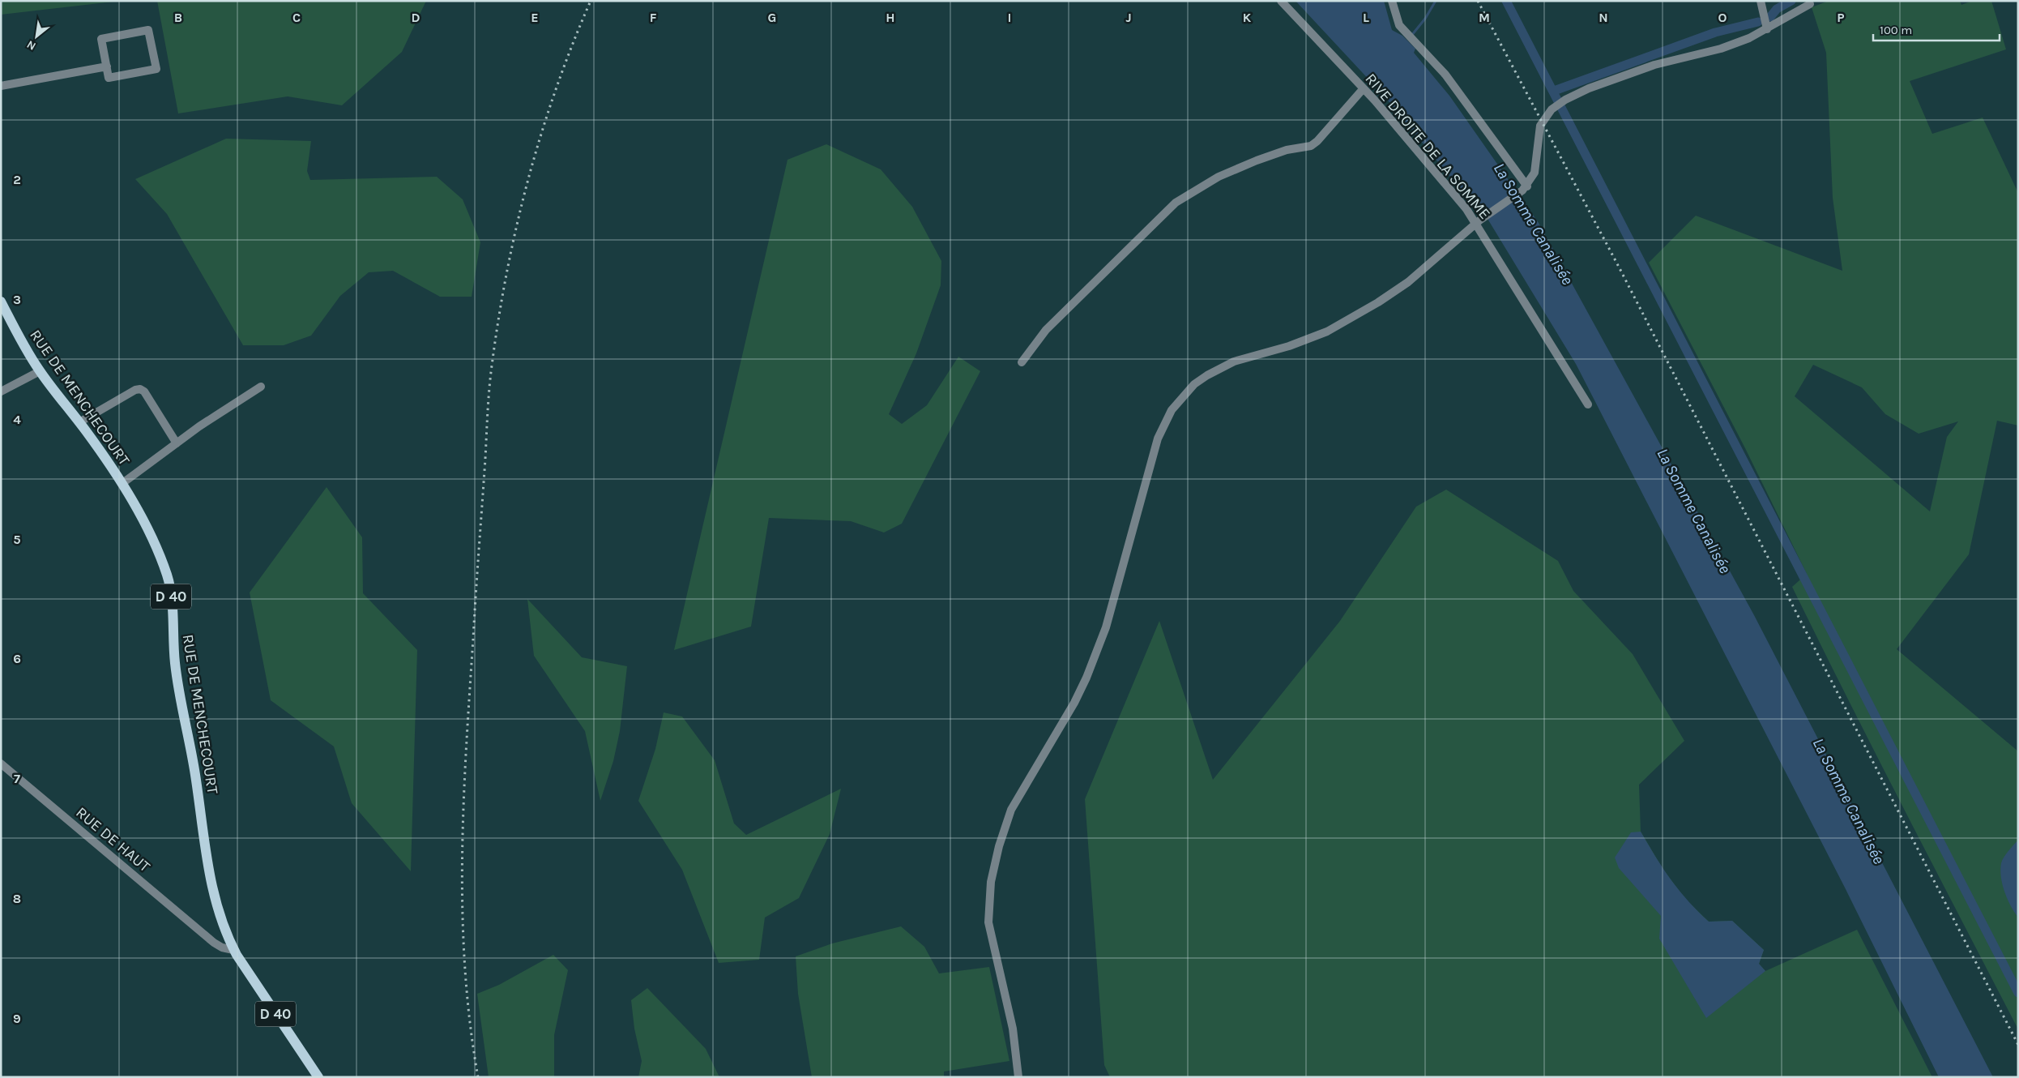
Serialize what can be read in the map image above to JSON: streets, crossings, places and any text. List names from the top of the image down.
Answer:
{
  "streets": {
    "main road": ["RUE DE MENCHECOURT", "D 40"],
    "street": ["RIVE DROITE DE LA SOMME", "RUE DE HAUT"]
  },
  "crossings": [
    ["RUE DE MENCHECOURT", "RUE DE HAUT"]
  ],
  "water": ["La Somme Canalisée"],
  "scale_bar": "100 m",
  "north": "bottom left",
  "grid": {
    "columns": [
      "B",
      "C",
      "D",
      "E",
      "F",
      "G",
      "H",
      "I",
      "J",
      "K",
      "L",
      "M",
      "N",
      "O",
      "P"
    ],
    "rows": [
      "2",
      "3",
      "4",
      "5",
      "6",
      "7",
      "8",
      "9"
    ]
  }
}
